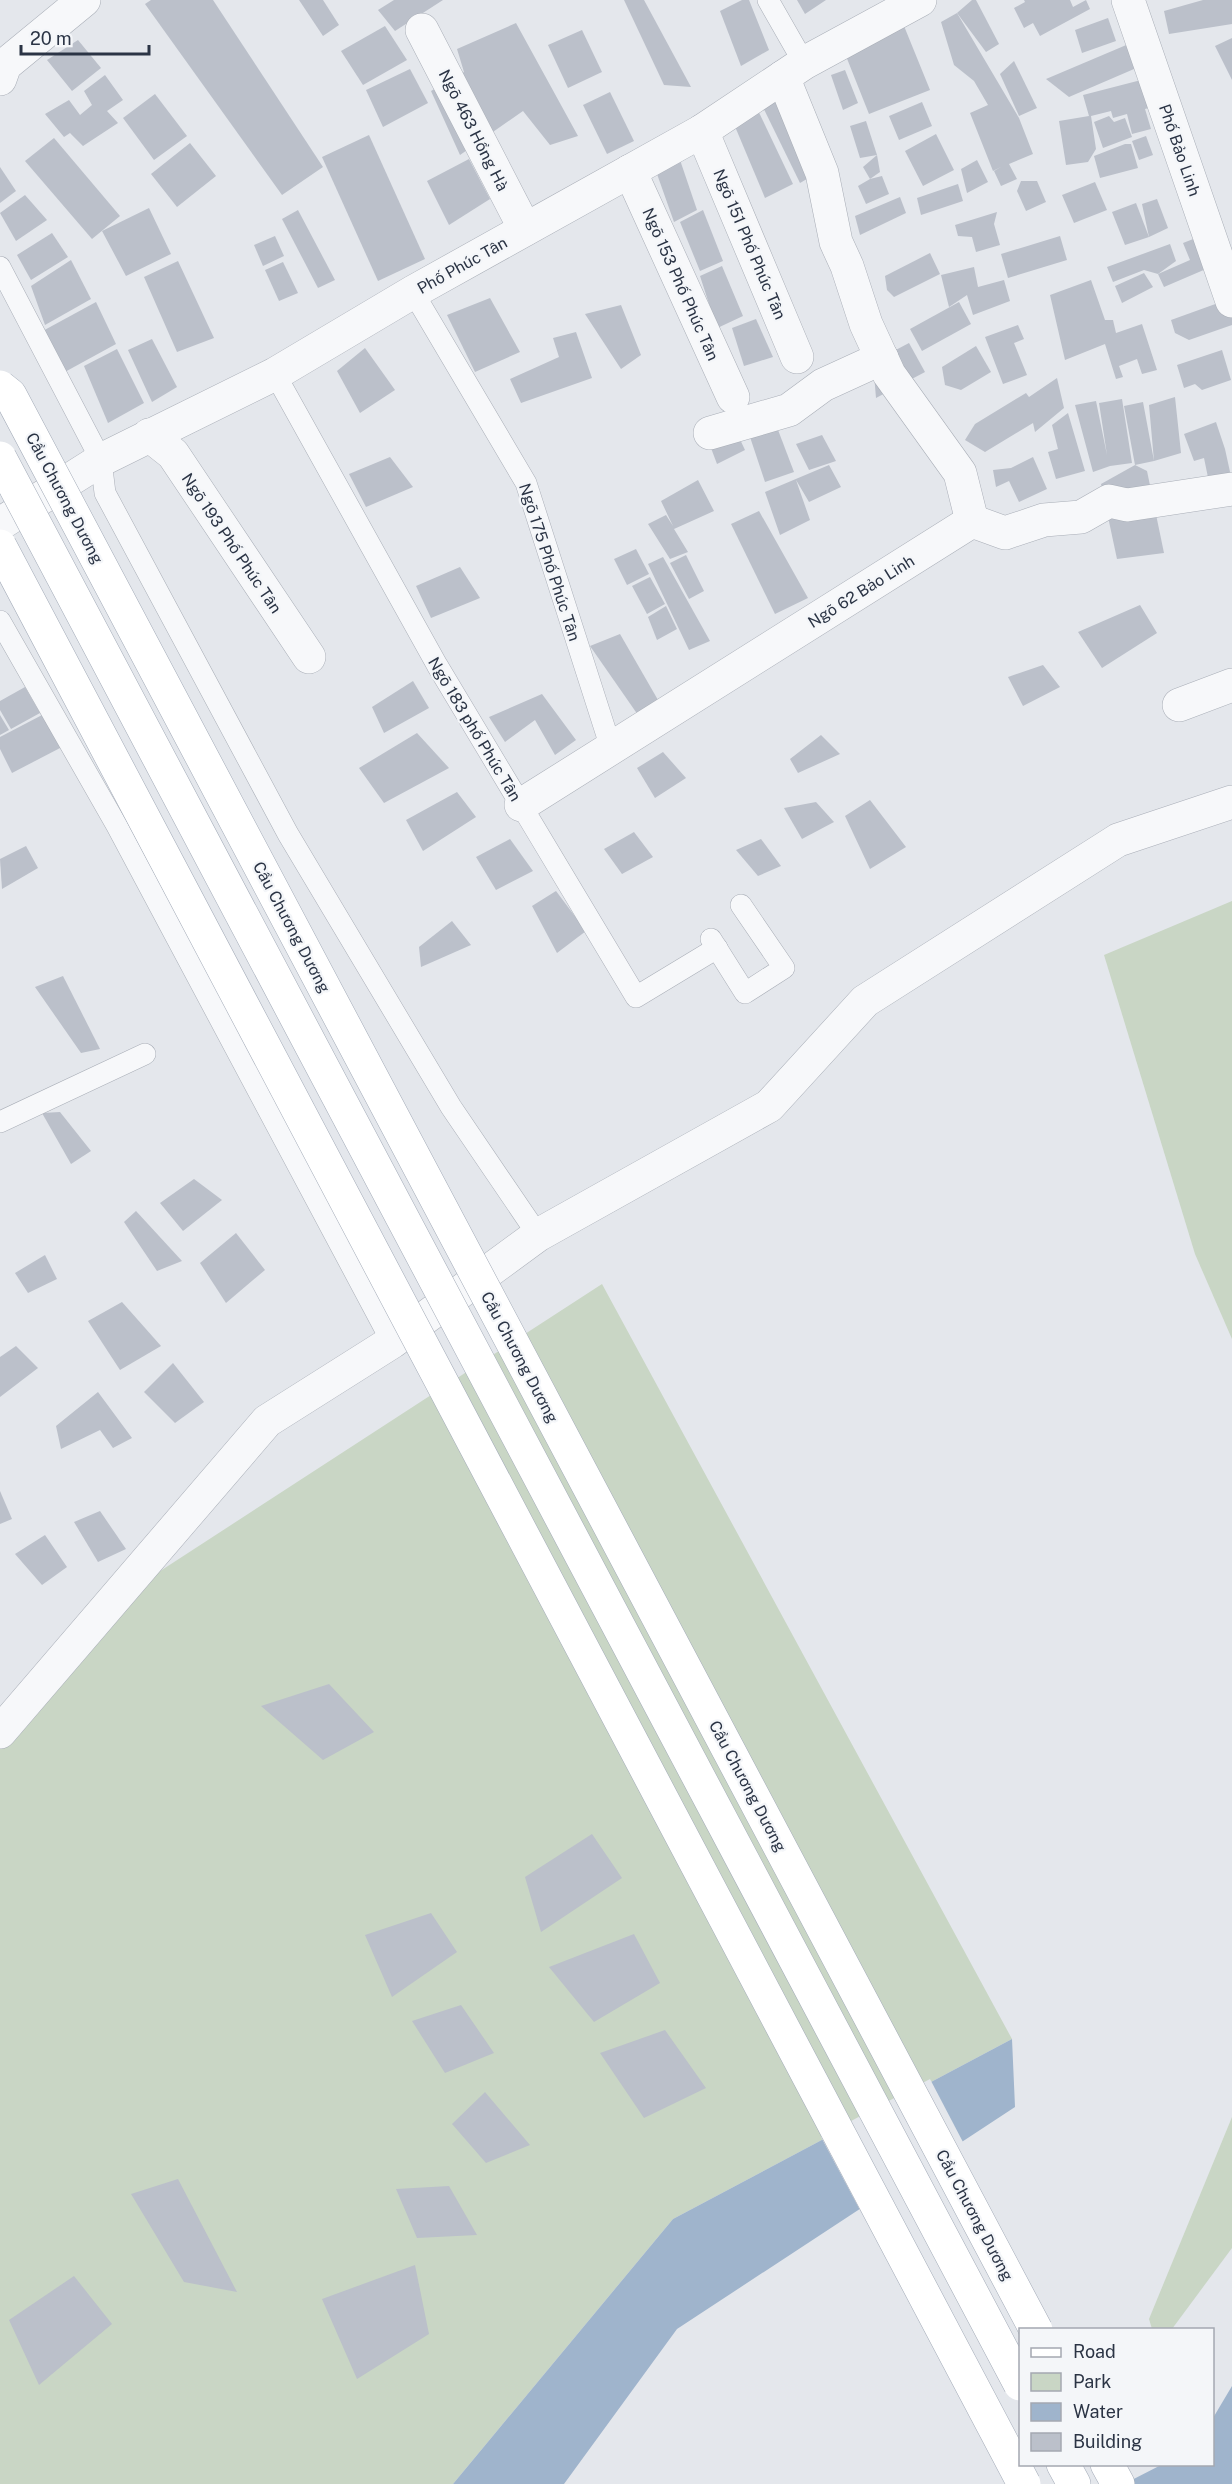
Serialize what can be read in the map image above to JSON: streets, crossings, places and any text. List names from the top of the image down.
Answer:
{
  "streets": {
    "main road": ["Cầu Chương Dương"],
    "street": [
      "Ngõ 463 Hồng Hà",
      "Phố Bảo Linh",
      "Ngõ 151 Phố Phúc Tân",
      "Phố Phúc Tân",
      "Ngõ 153 Phố Phúc Tân",
      "Ngõ 193 Phố Phúc Tân",
      "Ngõ 62 Bảo Linh"
    ],
    "lane": ["Ngõ 175 Phố Phúc Tân", "Ngõ 183 phố Phúc Tân"]
  },
  "crossings": [
    ["Ngõ 463 Hồng Hà", "Phố Phúc Tân"],
    ["Ngõ 151 Phố Phúc Tân", "Phố Phúc Tân"],
    ["Phố Phúc Tân", "Ngõ 153 Phố Phúc Tân"],
    ["Phố Phúc Tân", "Ngõ 193 Phố Phúc Tân"],
    ["Phố Phúc Tân", "Ngõ 175 Phố Phúc Tân"],
    ["Phố Phúc Tân", "Ngõ 183 phố Phúc Tân"],
    ["Ngõ 175 Phố Phúc Tân", "Ngõ 62 Bảo Linh"],
    ["Ngõ 62 Bảo Linh", "Ngõ 183 phố Phúc Tân"]
  ],
  "legend": [
    "Road",
    "Park",
    "Water",
    "Building"
  ],
  "scale_bar": "20 m"
}
